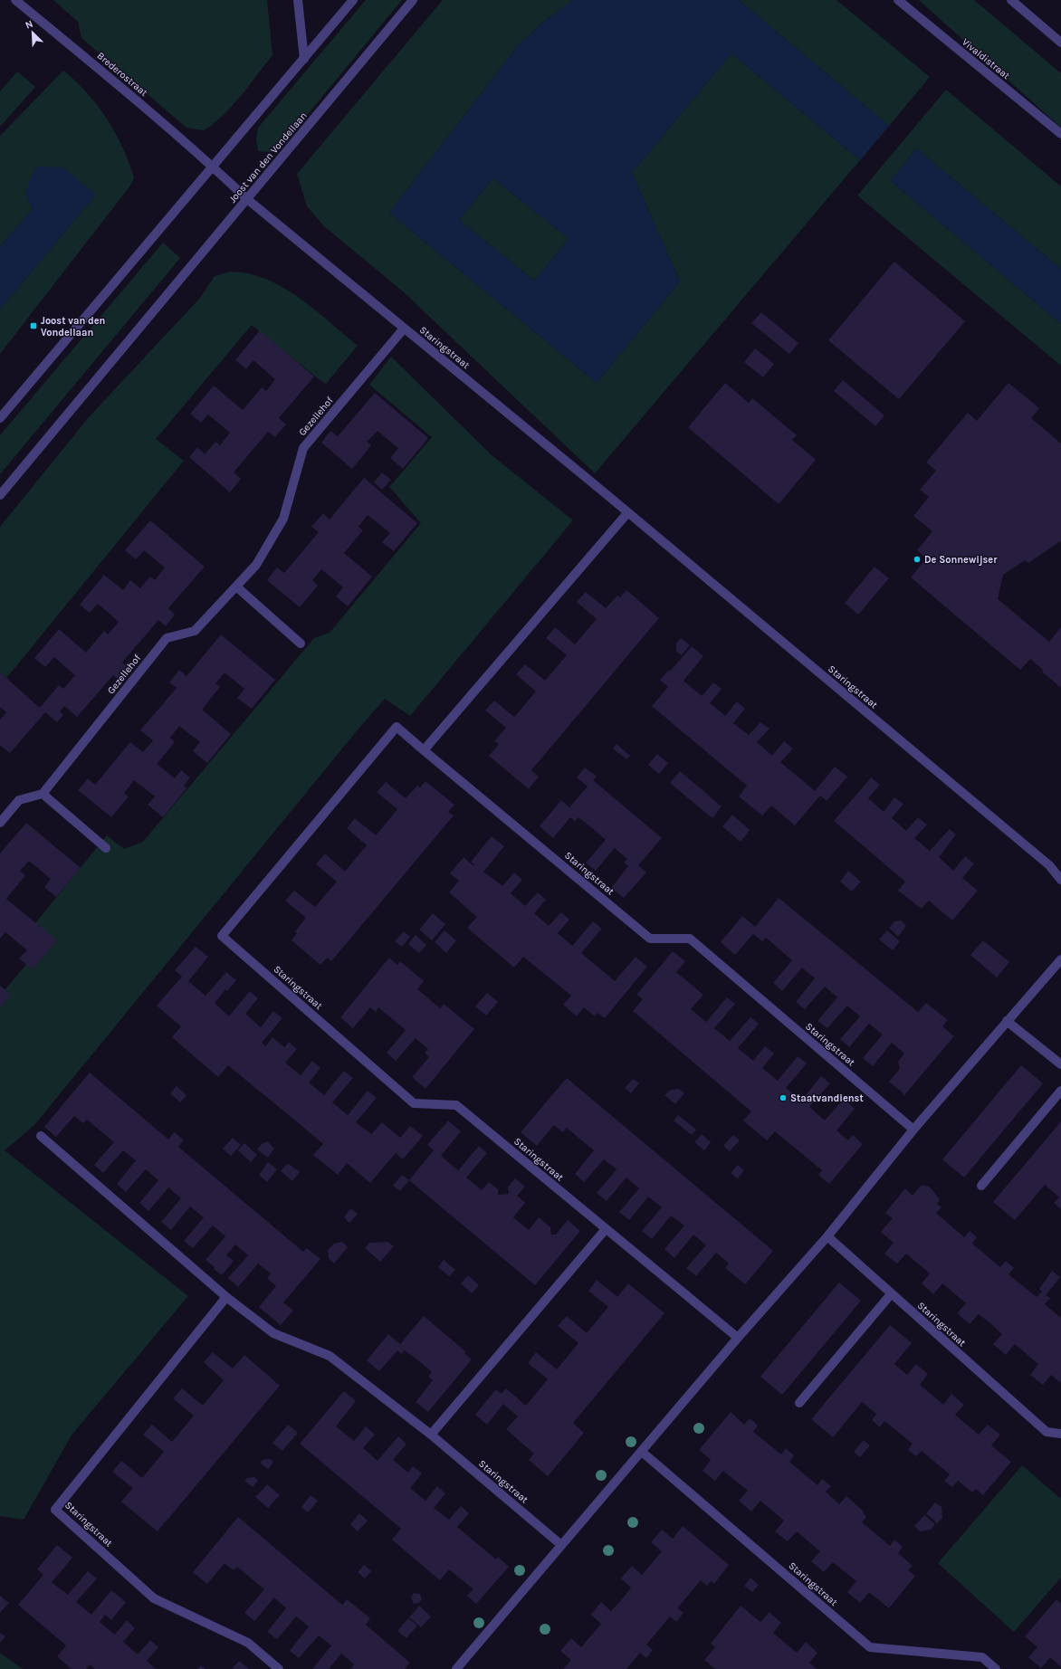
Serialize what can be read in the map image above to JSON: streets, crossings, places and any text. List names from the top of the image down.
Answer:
{
  "streets": {
    "street": [
      "Vivaldistraat",
      "Brederostraat",
      "Joost van den Vondellaan",
      "Staringstraat",
      "Gezellehof"
    ]
  },
  "crossings": [
    ["Brederostraat", "Joost van den Vondellaan"],
    ["Brederostraat", "Staringstraat"],
    ["Joost van den Vondellaan", "Staringstraat"],
    ["Staringstraat", "Gezellehof"]
  ],
  "places": {
    "transit": ["Joost van den Vondellaan"],
    "other": ["De Sonnewijser", "Staatvandienst"]
  },
  "north": "top left"
}
